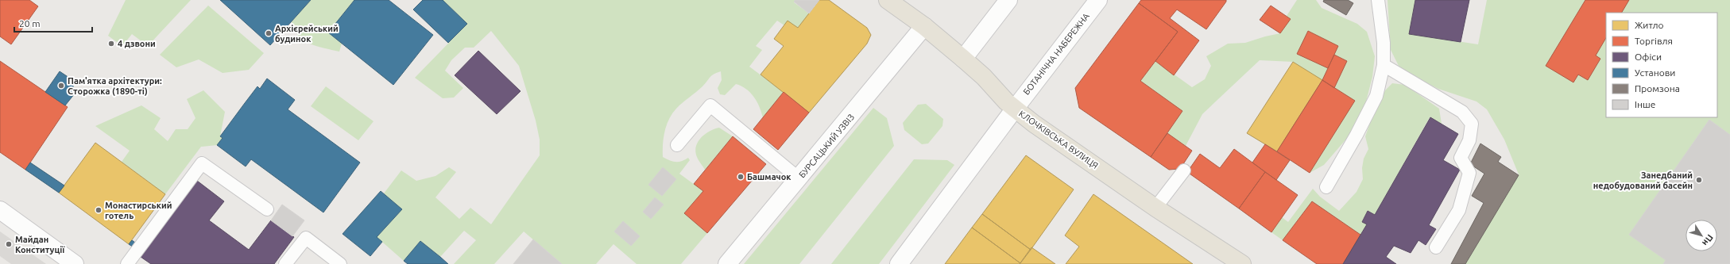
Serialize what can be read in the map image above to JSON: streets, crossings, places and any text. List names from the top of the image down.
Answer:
{
  "streets": {
    "main road": ["КЛОЧКІВСЬКА ВУЛИЦЯ"],
    "street": ["БОТАНІЧНА НАБЕРЕЖНА", "БУРСАЦЬКИЙ УЗВІЗ"]
  },
  "crossings": [
    ["БОТАНІЧНА НАБЕРЕЖНА", "КЛОЧКІВСЬКА ВУЛИЦЯ"],
    ["КЛОЧКІВСЬКА ВУЛИЦЯ", "БУРСАЦЬКИЙ УЗВІЗ"]
  ],
  "places": [
    "Архієрейський будинок",
    "4 дзвони",
    "Пам'ятка архітектури: Сторожка (1890-ті)",
    "Башмачок",
    "Занедбаний недобудований басейн",
    "Монастирський готель",
    "Майдан Конституції"
  ],
  "legend": [
    "Житло",
    "Торгівля",
    "Офіси",
    "Установи",
    "Промзона",
    "Інше"
  ],
  "scale_bar": "20 m",
  "north": "bottom right"
}
